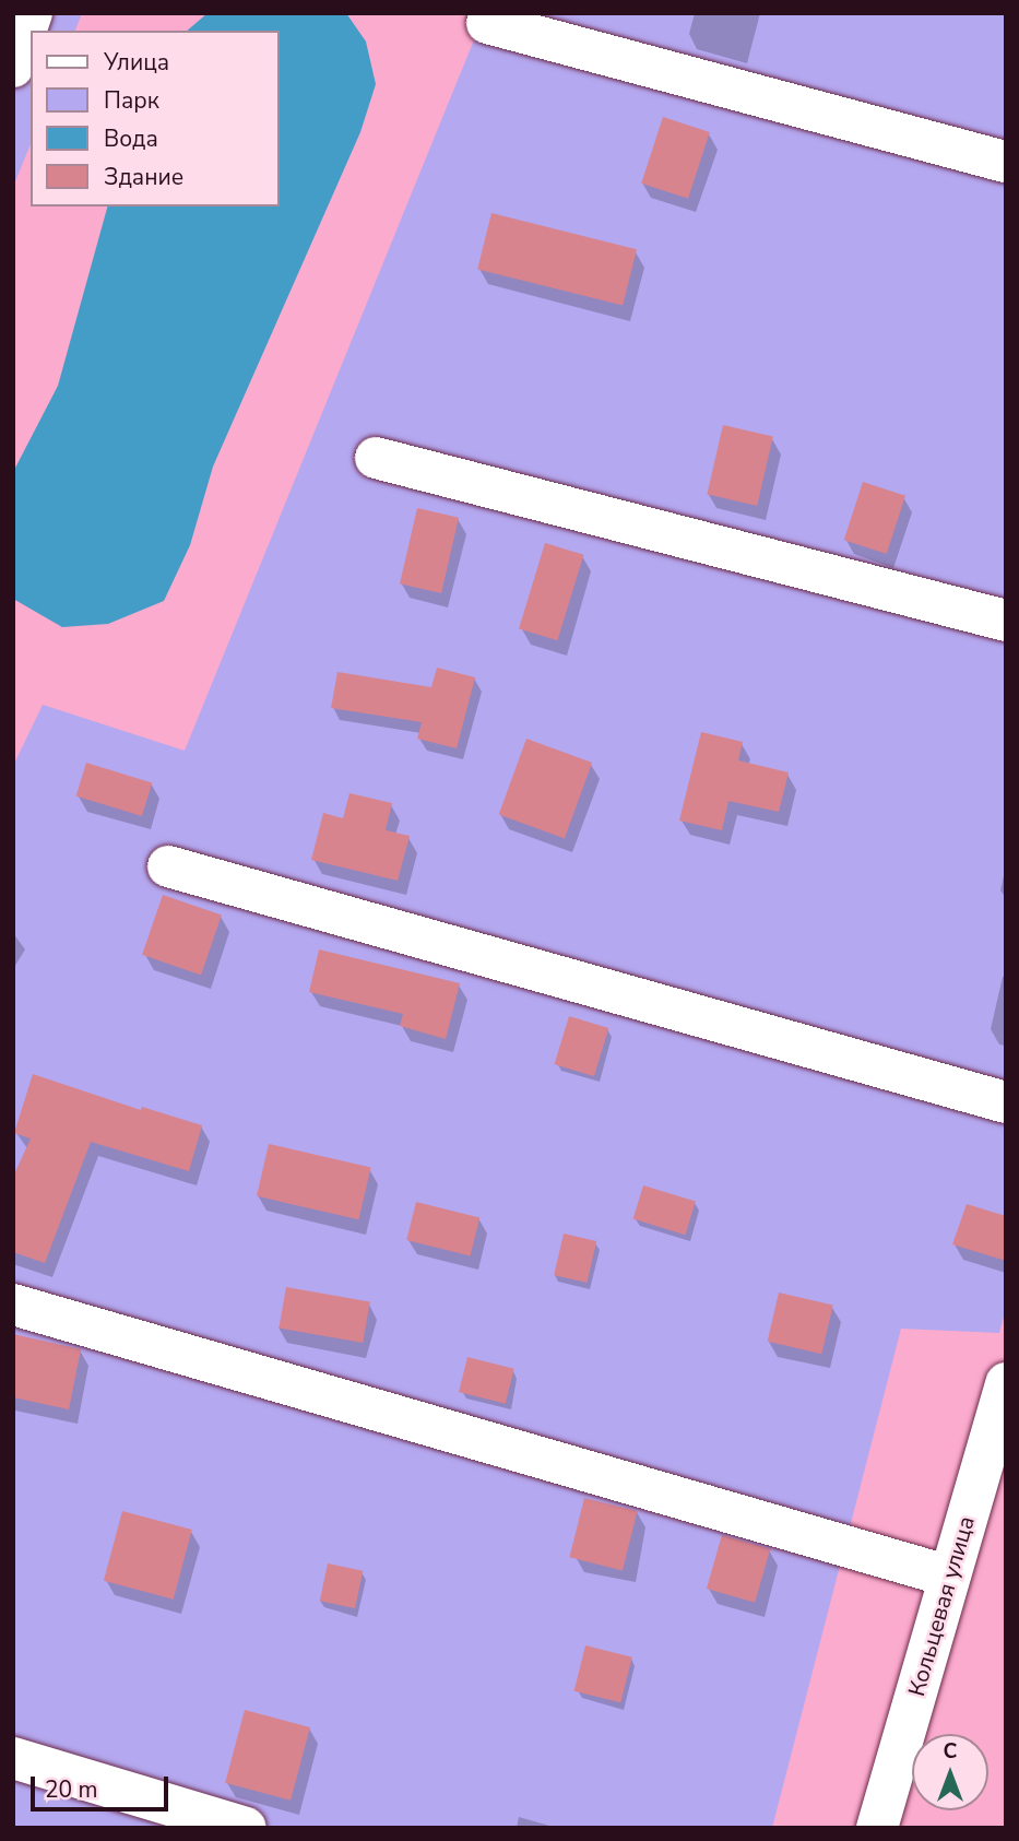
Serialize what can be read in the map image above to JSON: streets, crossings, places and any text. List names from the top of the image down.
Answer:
{
  "streets": {
    "street": ["Кольцевая улица"]
  },
  "legend": [
    "Улица",
    "Парк",
    "Вода",
    "Здание"
  ],
  "scale_bar": "20 m",
  "north": "top"
}
